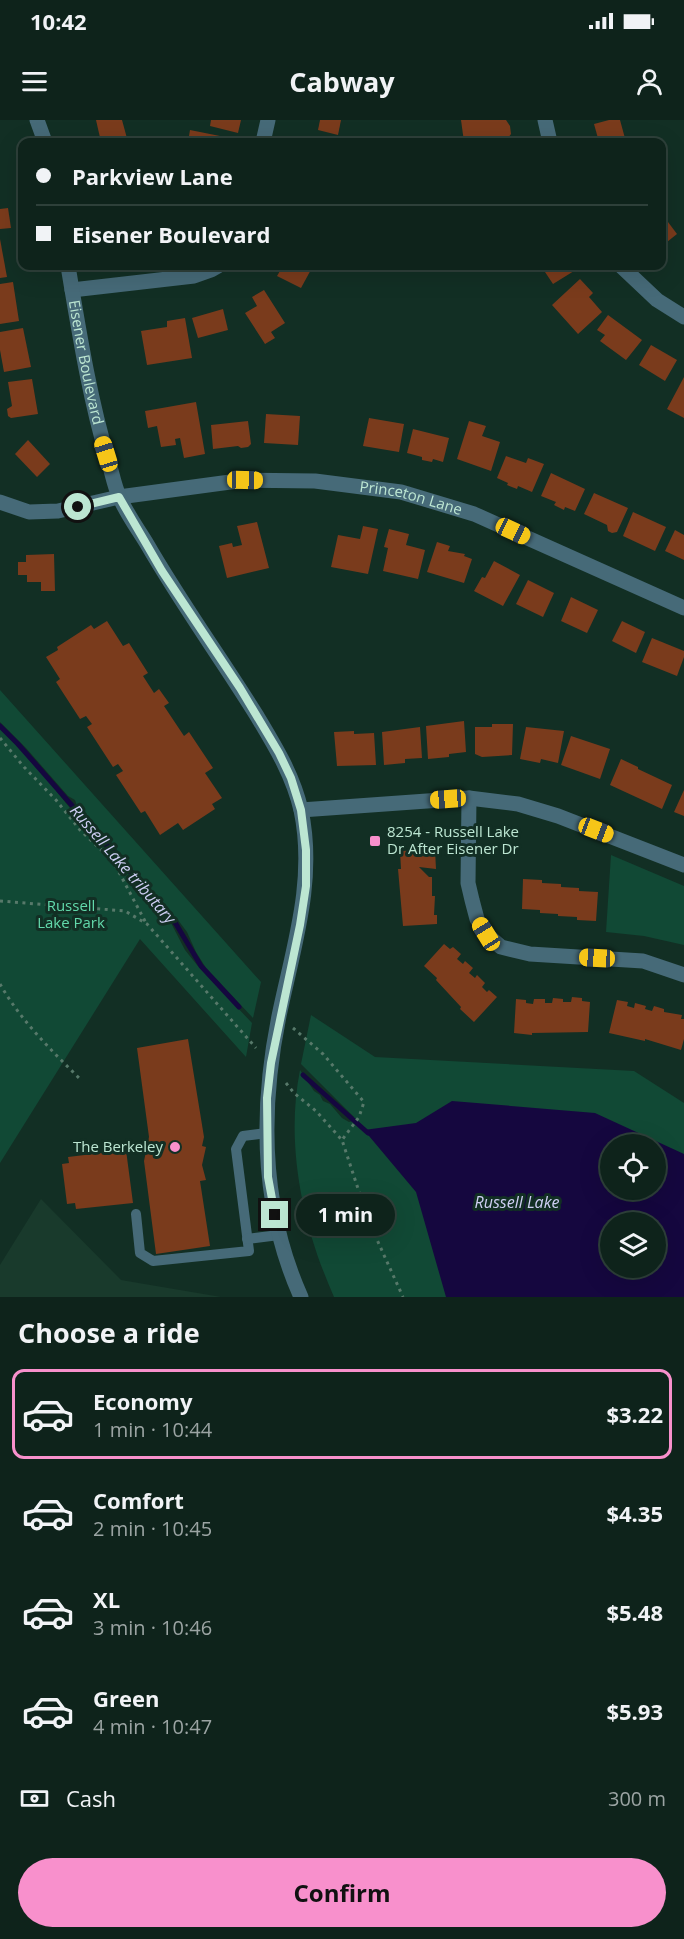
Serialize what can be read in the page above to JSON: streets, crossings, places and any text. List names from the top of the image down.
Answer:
{
  "streets": {
    "street": ["Eisener Boulevard", "Princeton Lane"]
  },
  "crossings": [
    ["Eisener Boulevard", "Princeton Lane"]
  ],
  "water": ["Russell Lake tributary", "Russell Lake"],
  "parks": ["Russell Lake Park"],
  "places": {
    "transit": ["8254 - Russell Lake Dr After Eisener Dr"],
    "other": ["The Berkeley"]
  },
  "page": {
    "status": "10:42",
    "header": "Cabway",
    "banner": ["Parkview Lane", "Eisener Boulevard"],
    "bubble": "1 min",
    "heading": "Choose a ride",
    "list": [
      {
        "name": "Economy",
        "note": "1 min · 10:44",
        "value": "$3.22"
      },
      {
        "name": "Comfort",
        "note": "2 min · 10:45",
        "value": "$4.35"
      },
      {
        "name": "XL",
        "note": "3 min · 10:46",
        "value": "$5.48"
      },
      {
        "name": "Green",
        "note": "4 min · 10:47",
        "value": "$5.93"
      }
    ],
    "pay": ["Cash", "300 m"],
    "buttons": "Confirm"
  }
}
